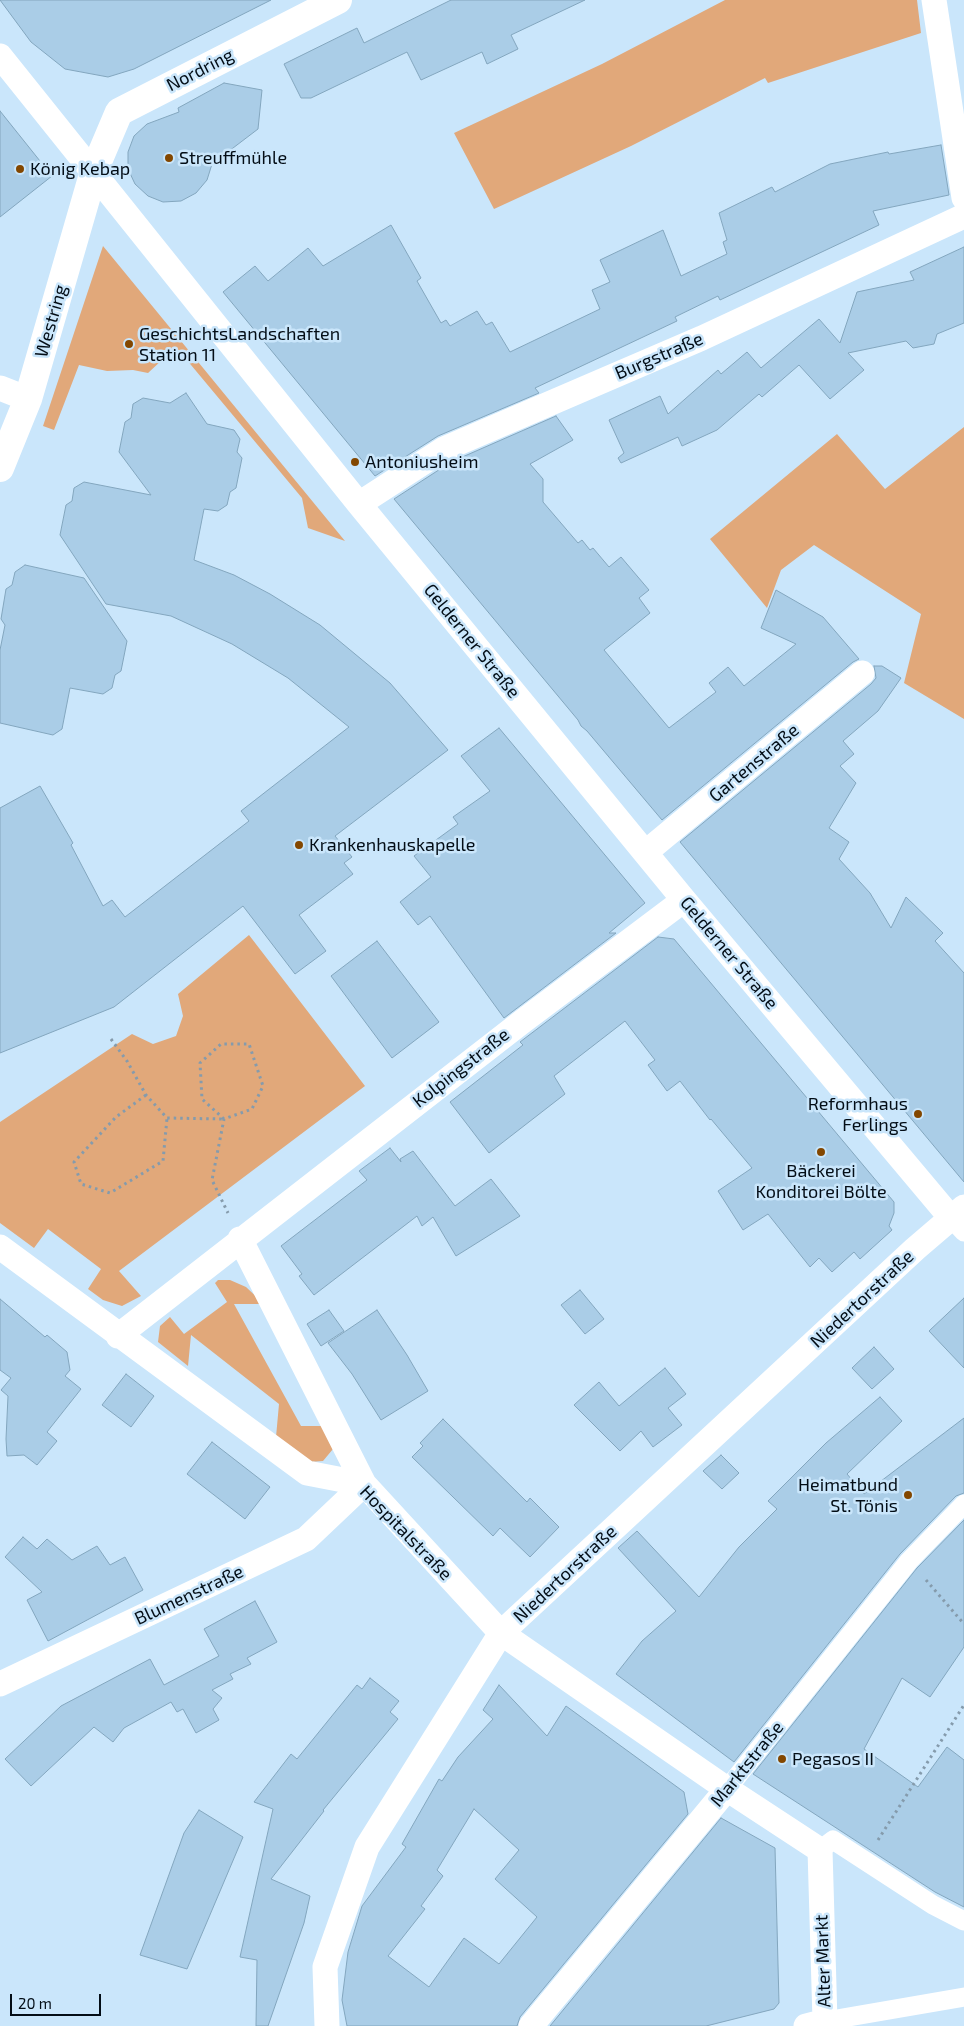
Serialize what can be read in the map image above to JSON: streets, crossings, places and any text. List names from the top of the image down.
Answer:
{
  "streets": {
    "street": [
      "Nordring",
      "Westring",
      "Burgstraße",
      "Gelderner Straße",
      "Gartenstraße",
      "Kolpingstraße",
      "Niedertorstraße",
      "Hospitalstraße",
      "Blumenstraße",
      "Marktstraße",
      "Alter Markt"
    ]
  },
  "crossings": [
    ["Nordring", "Westring"],
    ["Nordring", "Gelderner Straße"],
    ["Westring", "Gelderner Straße"],
    ["Burgstraße", "Gelderner Straße"],
    ["Gelderner Straße", "Gartenstraße"],
    ["Gelderner Straße", "Kolpingstraße"],
    ["Gelderner Straße", "Niedertorstraße"],
    ["Kolpingstraße", "Hospitalstraße"],
    ["Niedertorstraße", "Hospitalstraße"],
    ["Hospitalstraße", "Blumenstraße"],
    ["Hospitalstraße", "Marktstraße"]
  ],
  "places": [
    "Streuffmühle",
    "König Kebap",
    "GeschichtsLandschaften Station 11",
    "Antoniusheim",
    "Krankenhauskapelle",
    "Reformhaus Ferlings",
    "Bäckerei Konditorei Bölte",
    "Heimatbund St. Tönis",
    "Pegasos II"
  ],
  "scale_bar": "20 m"
}
